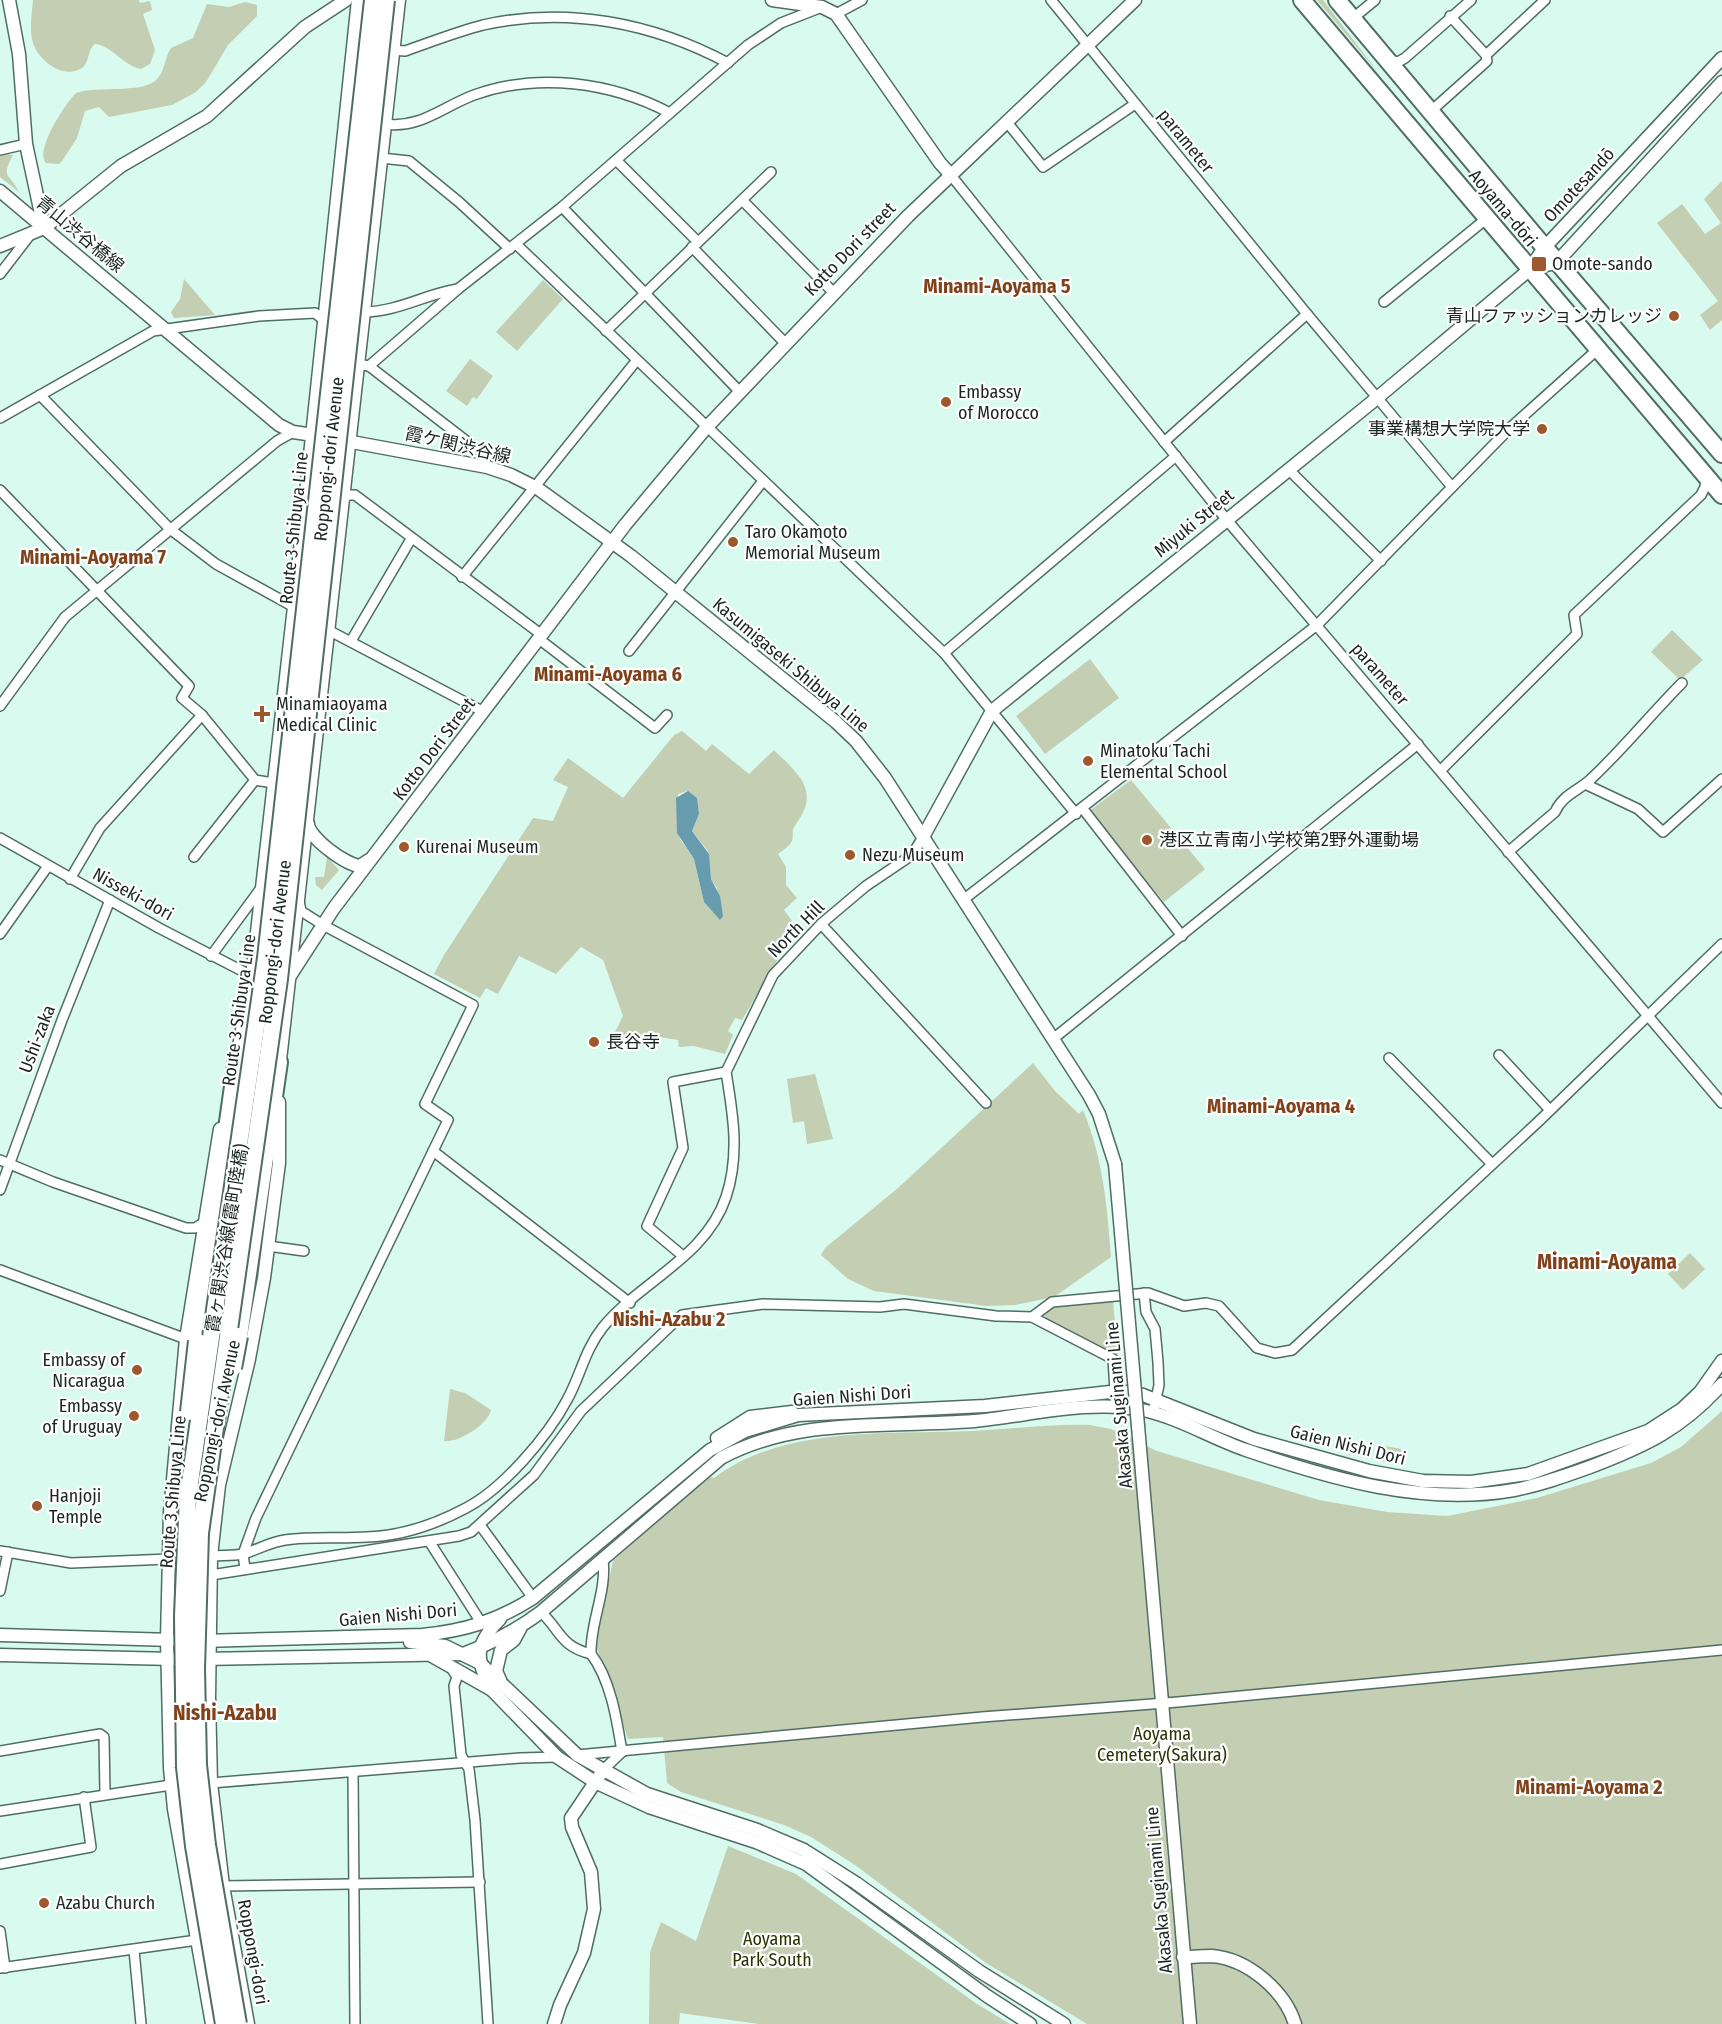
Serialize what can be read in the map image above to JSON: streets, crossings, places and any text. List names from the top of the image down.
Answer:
{
  "streets": {
    "highway": ["Aoyama-dōri", "Route 3 Shibuya Line"],
    "main road": [
      "Omotesandō",
      "青山渋谷橋線",
      "Kotto Dori street",
      "霞ケ関渋谷線",
      "Roppongi-dori Avenue",
      "Miyuki Street",
      "Kasumigaseki Shibuya Line",
      "Kotto Dori Street",
      "霞ヶ関渋谷線(霞町陸橋)",
      "Gaien Nishi Dori",
      "Akasaka Suginami Line",
      "Roppongi-dori"
    ],
    "street": [
      "parameter",
      "Nisseki-dori",
      "North Hill",
      "Ushi-zaka"
    ]
  },
  "crossings": [
    ["parameter", "Kotto Dori street"],
    ["parameter", "Miyuki Street"],
    ["Omotesandō", "Aoyama-dōri"],
    ["Omotesandō", "Miyuki Street"],
    ["Aoyama-dōri", "Miyuki Street"],
    ["青山渋谷橋線", "霞ケ関渋谷線"],
    ["Kotto Dori street", "霞ケ関渋谷線"],
    ["Kotto Dori street", "Kasumigaseki Shibuya Line"],
    ["Kotto Dori street", "Kotto Dori Street"],
    ["霞ケ関渋谷線", "Roppongi-dori Avenue"],
    ["霞ケ関渋谷線", "Kasumigaseki Shibuya Line"],
    ["霞ケ関渋谷線", "Kotto Dori Street"],
    ["霞ケ関渋谷線", "霞ヶ関渋谷線(霞町陸橋)"],
    ["Roppongi-dori Avenue", "Kotto Dori Street"],
    ["Roppongi-dori Avenue", "Nisseki-dori"],
    ["Roppongi-dori Avenue", "霞ヶ関渋谷線(霞町陸橋)"],
    ["Roppongi-dori Avenue", "Gaien Nishi Dori"],
    ["Roppongi-dori Avenue", "Roppongi-dori"],
    ["Miyuki Street", "Kasumigaseki Shibuya Line"],
    ["Miyuki Street", "North Hill"],
    ["Miyuki Street", "Akasaka Suginami Line"],
    ["Kasumigaseki Shibuya Line", "Kotto Dori Street"],
    ["Kasumigaseki Shibuya Line", "North Hill"],
    ["Kasumigaseki Shibuya Line", "Akasaka Suginami Line"],
    ["Nisseki-dori", "Ushi-zaka"],
    ["North Hill", "Akasaka Suginami Line"],
    ["霞ヶ関渋谷線(霞町陸橋)", "Roppongi-dori"]
  ],
  "districts": [
    "Minami-Aoyama 5",
    "Minami-Aoyama 7",
    "Minami-Aoyama 6",
    "Minami-Aoyama 4",
    "Minami-Aoyama",
    "Nishi-Azabu 2",
    "Nishi-Azabu",
    "Minami-Aoyama 2"
  ],
  "parks": ["Aoyama Cemetery(Sakura)", "Aoyama Park South"],
  "places": {
    "transit": ["Omote-sando"],
    "other": [
      "青山ファッションカレッジ",
      "Embassy of Morocco",
      "事業構想大学院大学",
      "Taro Okamoto Memorial Museum",
      "Minatoku Tachi Elemental School",
      "港区立青南小学校第2野外運動場",
      "Kurenai Museum",
      "Nezu Museum",
      "長谷寺",
      "Embassy of Nicaragua",
      "Embassy of Uruguay",
      "Hanjoji Temple",
      "Azabu Church"
    ],
    "health": ["Minamiaoyama Medical Clinic"]
  }
}
